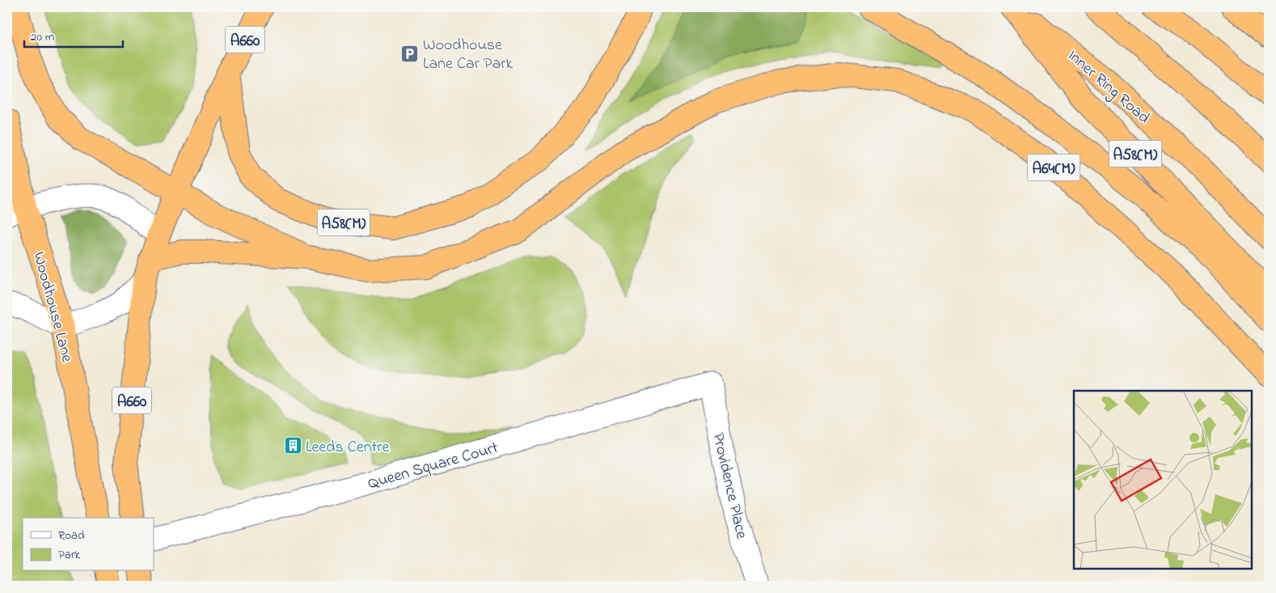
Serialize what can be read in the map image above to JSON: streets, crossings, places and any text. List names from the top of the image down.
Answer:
{
  "streets": {
    "highway": [
      "A660",
      "Inner Ring Road",
      "A58(M)",
      "A64(M)",
      "Woodhouse Lane"
    ],
    "street": ["Queen Square Court", "Providence Place"]
  },
  "crossings": [
    ["A660", "A58(M)"],
    ["Inner Ring Road", "A58(M)"],
    ["Queen Square Court", "Providence Place"]
  ],
  "places": {
    "parking": ["Woodhouse Lane Car Park"],
    "building": ["Leeds Centre"]
  },
  "legend": ["Road", "Park"],
  "scale_bar": "20 m"
}
